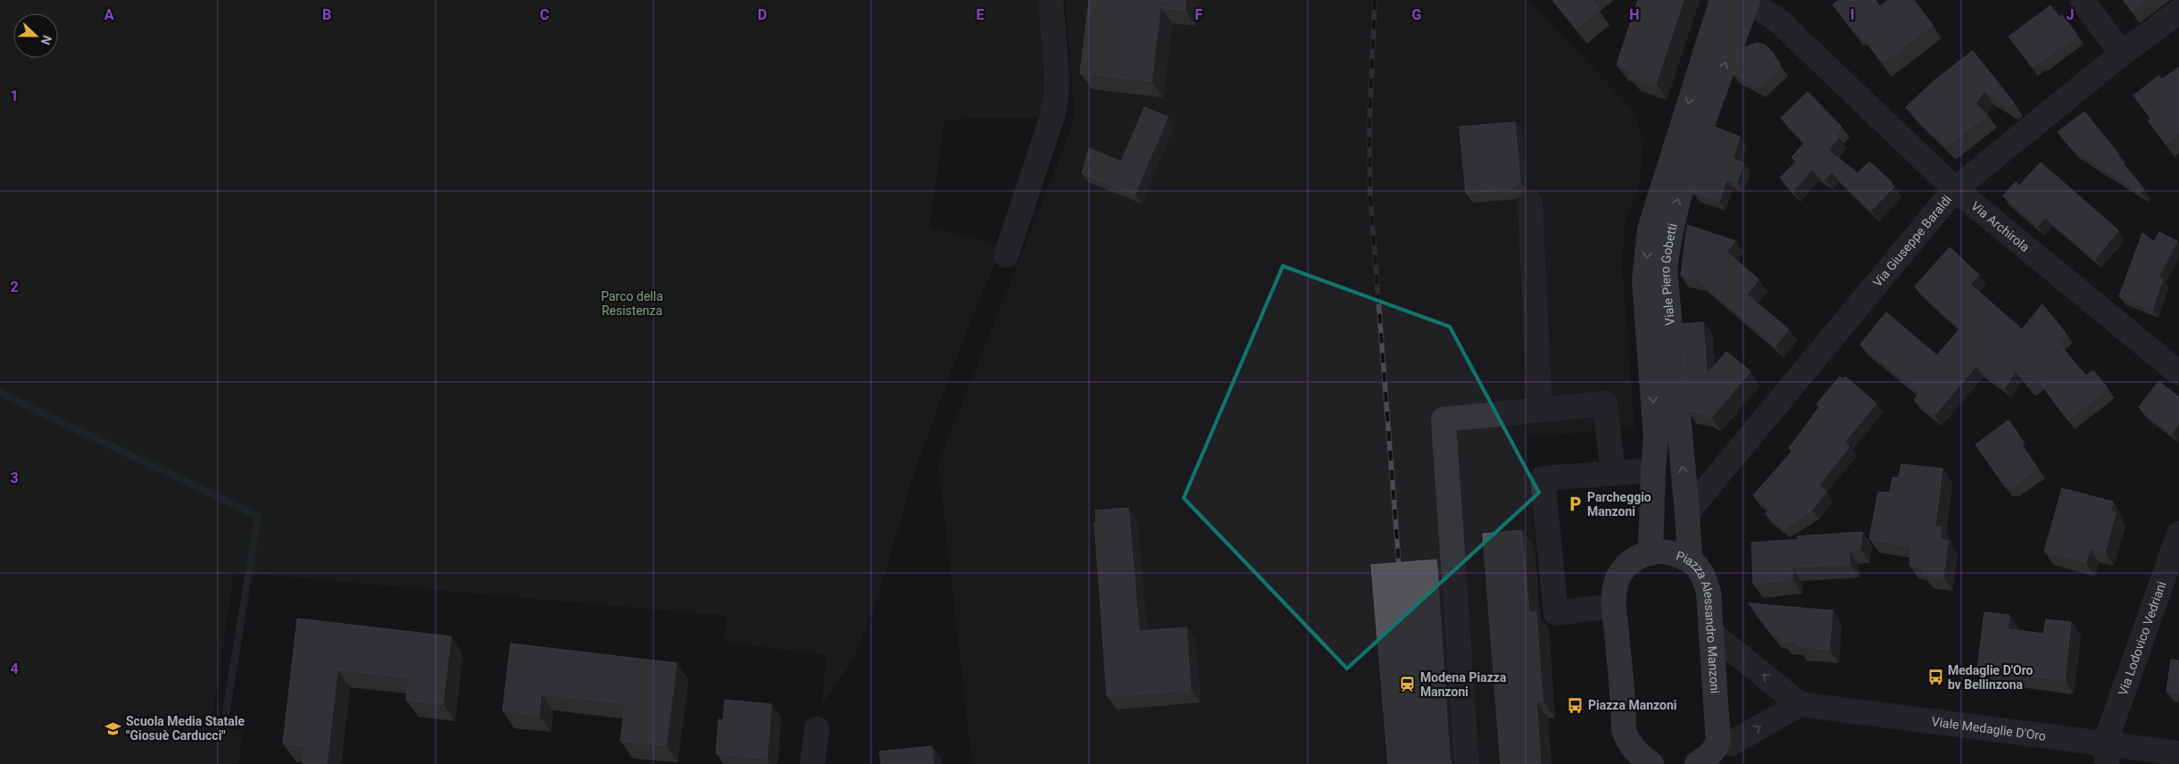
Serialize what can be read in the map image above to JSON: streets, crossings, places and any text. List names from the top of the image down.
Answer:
{
  "streets": {
    "main road": ["Viale Piero Gobetti", "Piazza Alessandro Manzoni"],
    "street": [
      "Via Archirola",
      "Via Giuseppe Baraldi",
      "Via Lodovico Vedriani",
      "Viale Medaglie D'Oro"
    ]
  },
  "crossings": [
    ["Via Archirola", "Via Giuseppe Baraldi"],
    ["Via Archirola", "Viale Piero Gobetti"],
    ["Via Giuseppe Baraldi", "Viale Piero Gobetti"],
    ["Viale Piero Gobetti", "Piazza Alessandro Manzoni"],
    ["Via Lodovico Vedriani", "Viale Medaglie D'Oro"]
  ],
  "parks": ["Parco della Resistenza"],
  "places": {
    "parking": ["Parcheggio Manzoni"],
    "bus stop": ["Medaglie D'Oro bv Bellinzona", "Piazza Manzoni"],
    "station": ["Modena Piazza Manzoni"],
    "school or university": ["Scuola Media Statale \"Giosuè Carducci\""]
  },
  "north": "right",
  "grid": {
    "columns": [
      "A",
      "B",
      "C",
      "D",
      "E",
      "F",
      "G",
      "H",
      "I",
      "J"
    ],
    "rows": [
      "1",
      "2",
      "3",
      "4"
    ]
  }
}
